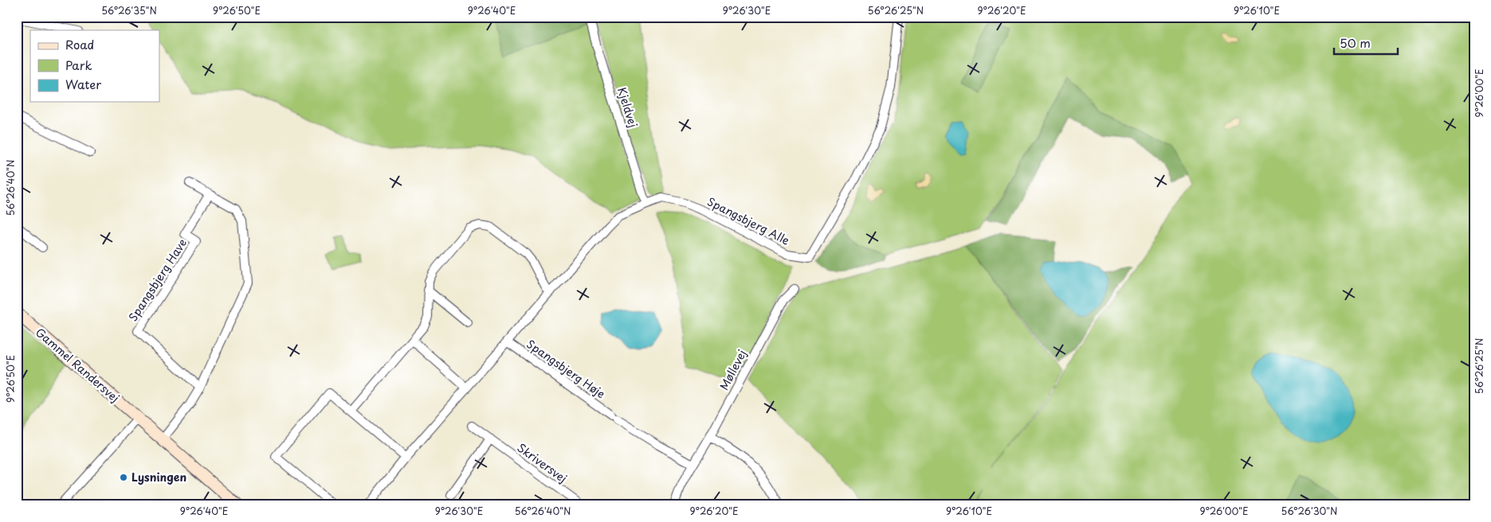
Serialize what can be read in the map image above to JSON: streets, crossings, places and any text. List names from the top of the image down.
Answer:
{
  "streets": {
    "street": [
      "Kjeldvej",
      "Spangsbjerg Alle",
      "Spangsbjerg Have",
      "Gammel Randersvej",
      "Spangsbjerg Høje",
      "Møllevej",
      "Skriversvej"
    ]
  },
  "crossings": [
    ["Kjeldvej", "Spangsbjerg Alle"],
    ["Spangsbjerg Alle", "Spangsbjerg Høje"],
    ["Spangsbjerg Høje", "Møllevej"]
  ],
  "places": ["Lysningen"],
  "legend": ["Road", "Park", "Water"],
  "scale_bar": "50 m",
  "coordinates": [
    "56°26'35\"N",
    "9°26'50\"E",
    "9°26'40\"E",
    "9°26'30\"E",
    "56°26'25\"N",
    "9°26'20\"E",
    "9°26'10\"E",
    "9°26'00\"E",
    "56°26'40\"N",
    "56°26'30\"N"
  ]
}
